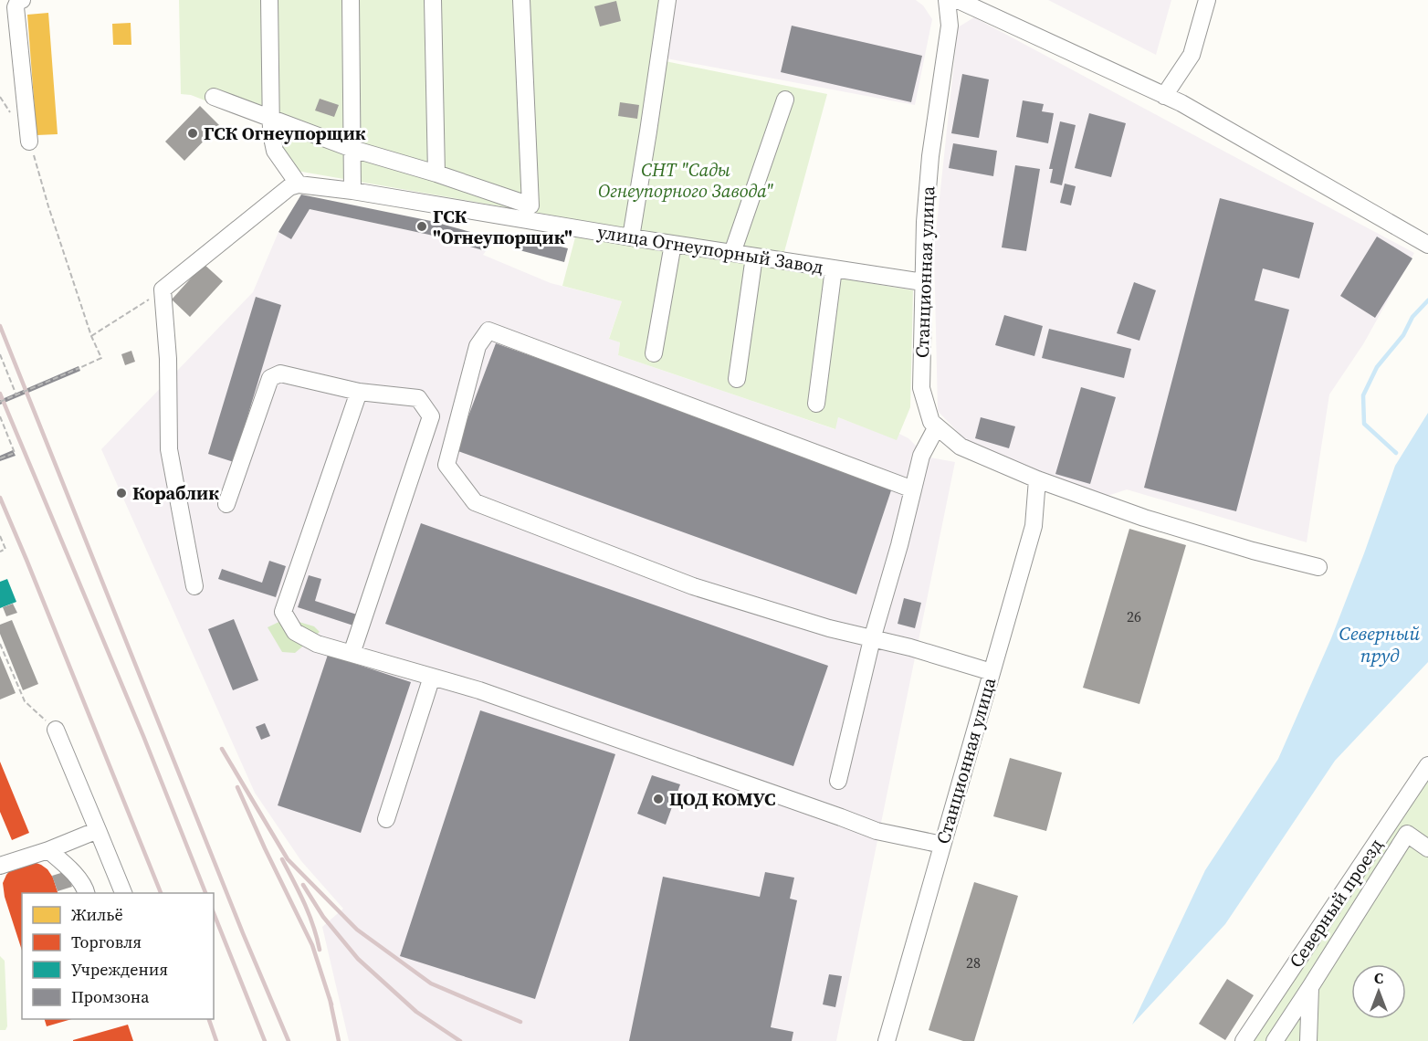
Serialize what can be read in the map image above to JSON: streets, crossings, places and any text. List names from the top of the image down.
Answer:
{
  "streets": {
    "street": ["улица Огнеупорный Завод", "Станционная улица", "Северный проезд"]
  },
  "crossings": [
    ["улица Огнеупорный Завод", "Станционная улица"]
  ],
  "water": ["Северный пруд"],
  "parks": ["СНТ \"Сады Огнеупорного Завода\""],
  "places": [
    "ГСК Огнеупорщик",
    "ГСК \"Огнеупорщик\"",
    "Кораблик",
    "ЦОД КОМУС"
  ],
  "house_numbers": ["26", "28"],
  "legend": [
    "Жильё",
    "Торговля",
    "Учреждения",
    "Промзона"
  ],
  "north": "top"
}
